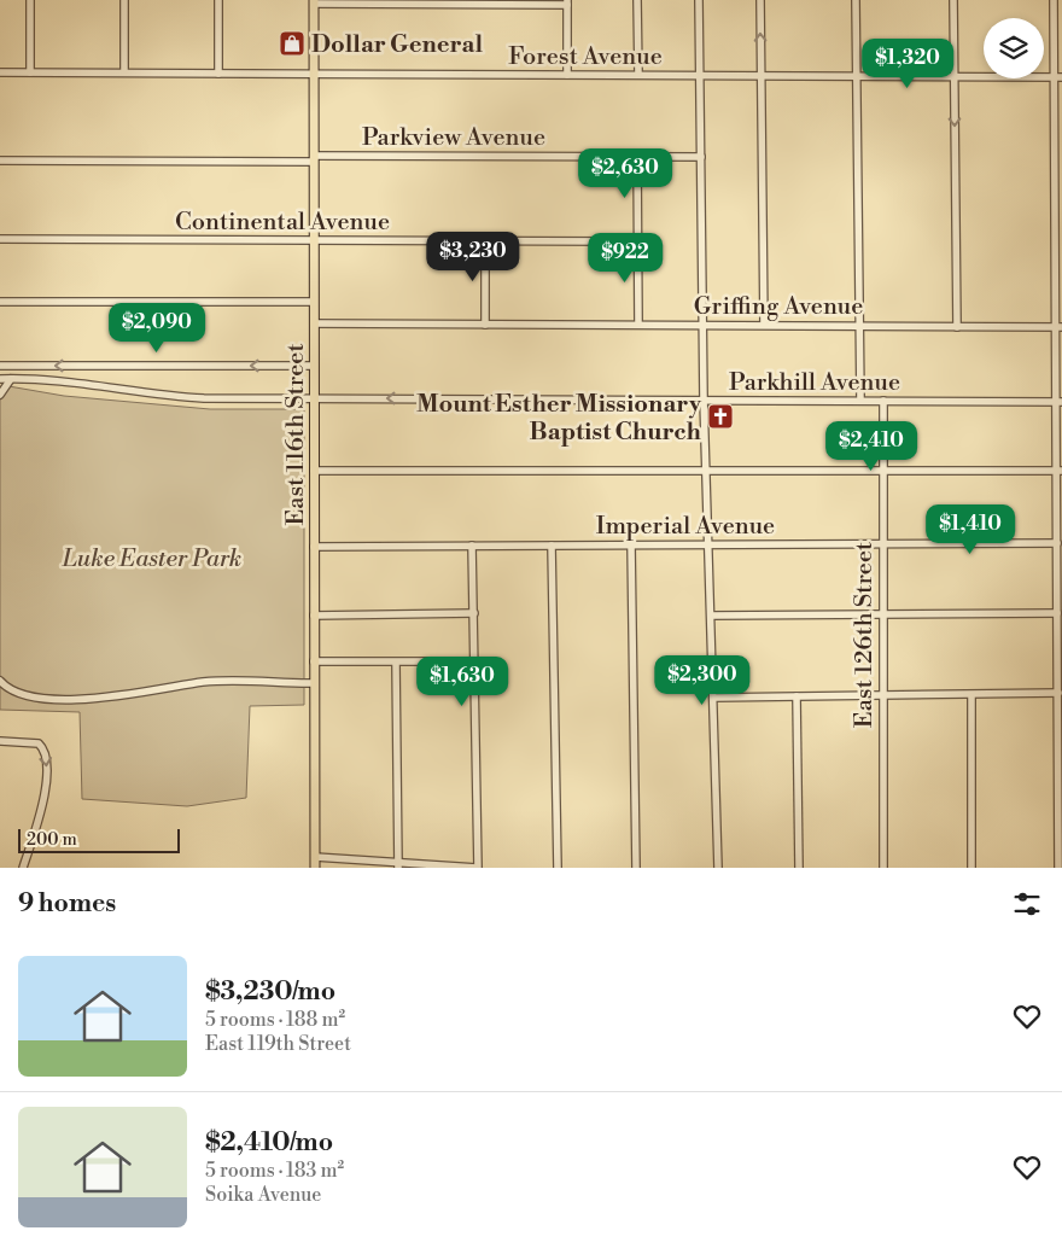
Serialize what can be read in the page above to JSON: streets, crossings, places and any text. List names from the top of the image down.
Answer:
{
  "streets": {
    "main road": ["East 116th Street"],
    "street": [
      "Forest Avenue",
      "Parkview Avenue",
      "Continental Avenue",
      "Griffing Avenue",
      "Parkhill Avenue",
      "Imperial Avenue",
      "East 126th Street"
    ]
  },
  "crossings": [
    ["Forest Avenue", "East 116th Street"],
    ["Parkview Avenue", "East 116th Street"],
    ["Continental Avenue", "East 116th Street"],
    ["Griffing Avenue", "East 116th Street"],
    ["Parkhill Avenue", "East 116th Street"],
    ["Parkhill Avenue", "East 126th Street"],
    ["East 116th Street", "Imperial Avenue"],
    ["Imperial Avenue", "East 126th Street"]
  ],
  "one_way": ["Parkhill Avenue"],
  "parks": ["Luke Easter Park"],
  "places": {
    "shop": ["Dollar General"],
    "church": ["Mount Esther Missionary Baptist Church"]
  },
  "scale_bar": "200 m",
  "page": {
    "price": [
      "$1,320",
      "$2,630",
      "$3,230",
      "$922",
      "$2,090",
      "$2,410",
      "$1,410",
      "$2,300",
      "$1,630"
    ],
    "scale": "200 m",
    "heading": "9 homes",
    "list": [
      {
        "name": "$3,230/mo",
        "note": "5 rooms · 188 m² · East 119th Street"
      },
      {
        "name": "$2,410/mo",
        "note": "5 rooms · 183 m² · Soika Avenue"
      }
    ]
  }
}
